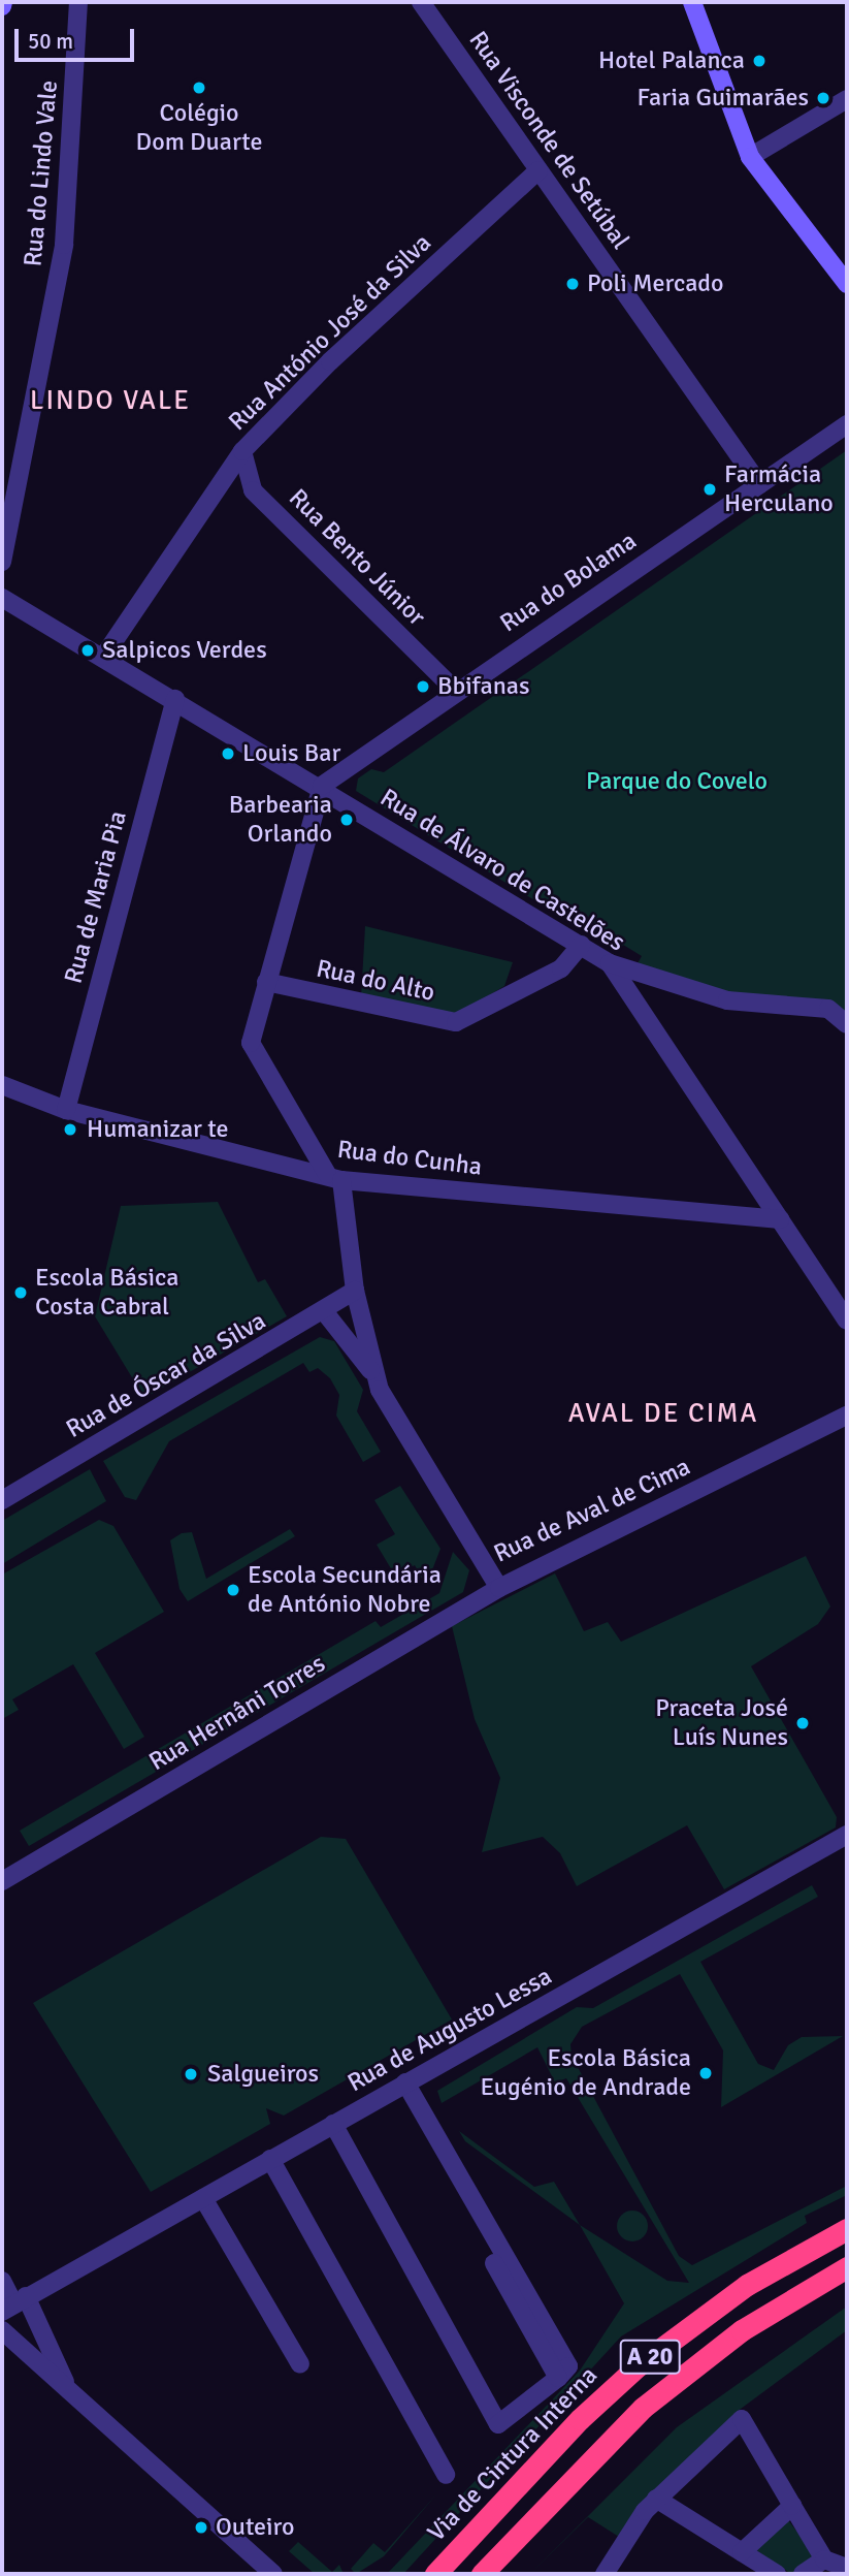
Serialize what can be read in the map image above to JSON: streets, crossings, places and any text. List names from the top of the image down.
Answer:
{
  "streets": {
    "highway": ["A 20", "Via de Cintura Interna"],
    "street": [
      "Rua Visconde de Setúbal",
      "Rua do Lindo Vale",
      "Rua António José da Silva",
      "Rua Bento Júnior",
      "Rua do Bolama",
      "Rua de Álvaro de Castelões",
      "Rua de Maria Pia",
      "Rua do Alto",
      "Rua do Cunha",
      "Rua de Óscar da Silva",
      "Rua de Aval de Cima",
      "Rua Hernâni Torres",
      "Rua de Augusto Lessa"
    ]
  },
  "crossings": [
    ["Rua Visconde de Setúbal", "Rua António José da Silva"],
    ["Rua Visconde de Setúbal", "Rua do Bolama"],
    ["Rua António José da Silva", "Rua Bento Júnior"],
    ["Rua António José da Silva", "Rua de Álvaro de Castelões"],
    ["Rua Bento Júnior", "Rua do Bolama"],
    ["Rua do Bolama", "Rua de Álvaro de Castelões"],
    ["Rua de Álvaro de Castelões", "Rua de Maria Pia"],
    ["Rua de Álvaro de Castelões", "Rua do Alto"],
    ["Rua de Álvaro de Castelões", "Rua do Cunha"],
    ["Rua de Maria Pia", "Rua do Cunha"],
    ["Rua do Cunha", "Rua de Aval de Cima"],
    ["Rua de Óscar da Silva", "Rua de Aval de Cima"],
    ["Rua de Aval de Cima", "Rua Hernâni Torres"]
  ],
  "districts": ["LINDO VALE", "AVAL DE CIMA"],
  "parks": ["Parque do Covelo"],
  "places": [
    "Hotel Palanca",
    "Colégio Dom Duarte",
    "Faria Guimarães",
    "Poli Mercado",
    "Farmácia Herculano",
    "Salpicos Verdes",
    "Bbifanas",
    "Louis Bar",
    "Barbearia Orlando",
    "Humanizar te",
    "Escola Básica Costa Cabral",
    "Escola Secundária de António Nobre",
    "Praceta José Luís Nunes",
    "Escola Básica Eugénio de Andrade",
    "Salgueiros",
    "Outeiro"
  ],
  "scale_bar": "50 m"
}
